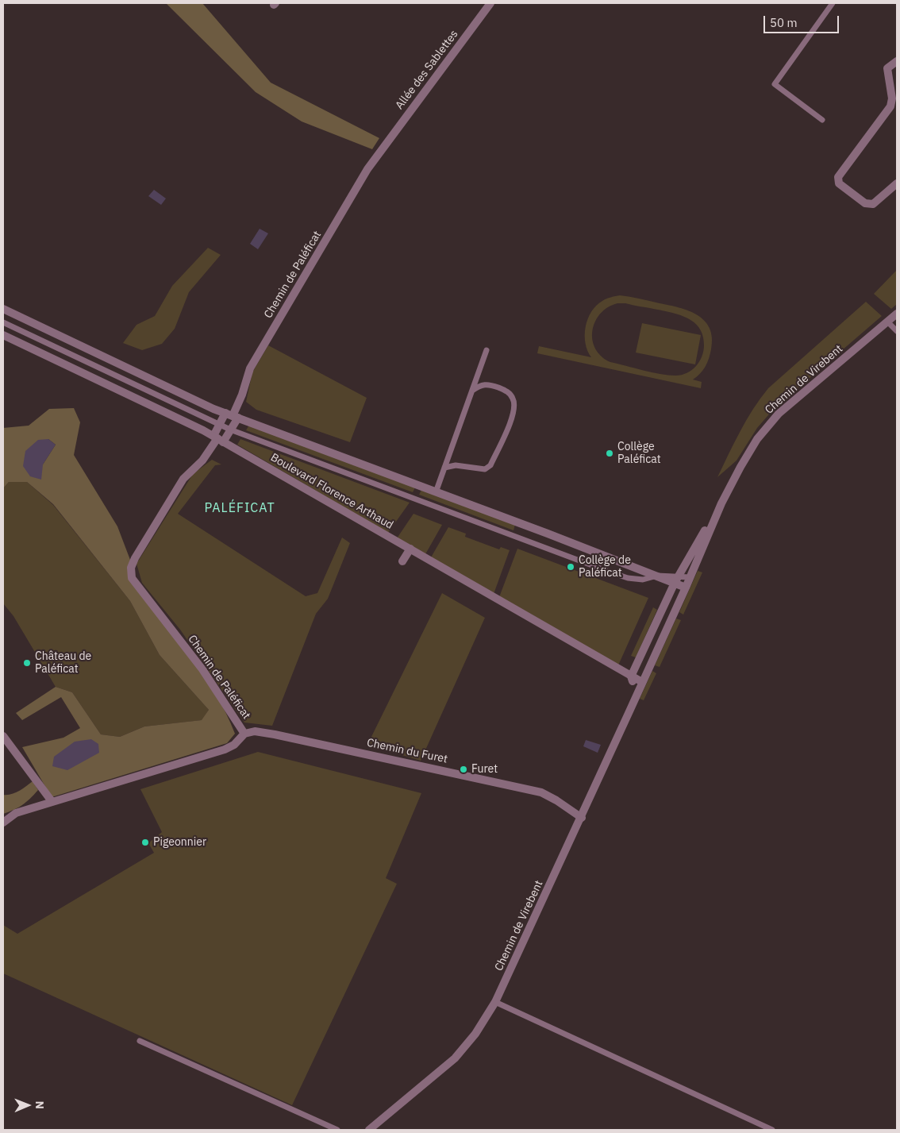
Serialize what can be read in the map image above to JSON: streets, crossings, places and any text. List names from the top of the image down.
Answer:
{
  "streets": {
    "street": [
      "Allée des Sablettes",
      "Chemin de Paléficat",
      "Chemin de Virebent",
      "Boulevard Florence Arthaud",
      "Chemin du Furet"
    ]
  },
  "crossings": [
    ["Allée des Sablettes", "Chemin de Paléficat"],
    ["Chemin de Paléficat", "Boulevard Florence Arthaud"],
    ["Chemin de Paléficat", "Chemin du Furet"],
    ["Chemin de Virebent", "Boulevard Florence Arthaud"],
    ["Chemin de Virebent", "Chemin du Furet"]
  ],
  "districts": ["PALÉFICAT"],
  "places": [
    "Collège Paléficat",
    "Collège de Paléficat",
    "Château de Paléficat",
    "Furet",
    "Pigeonnier"
  ],
  "scale_bar": "50 m",
  "north": "right"
}
